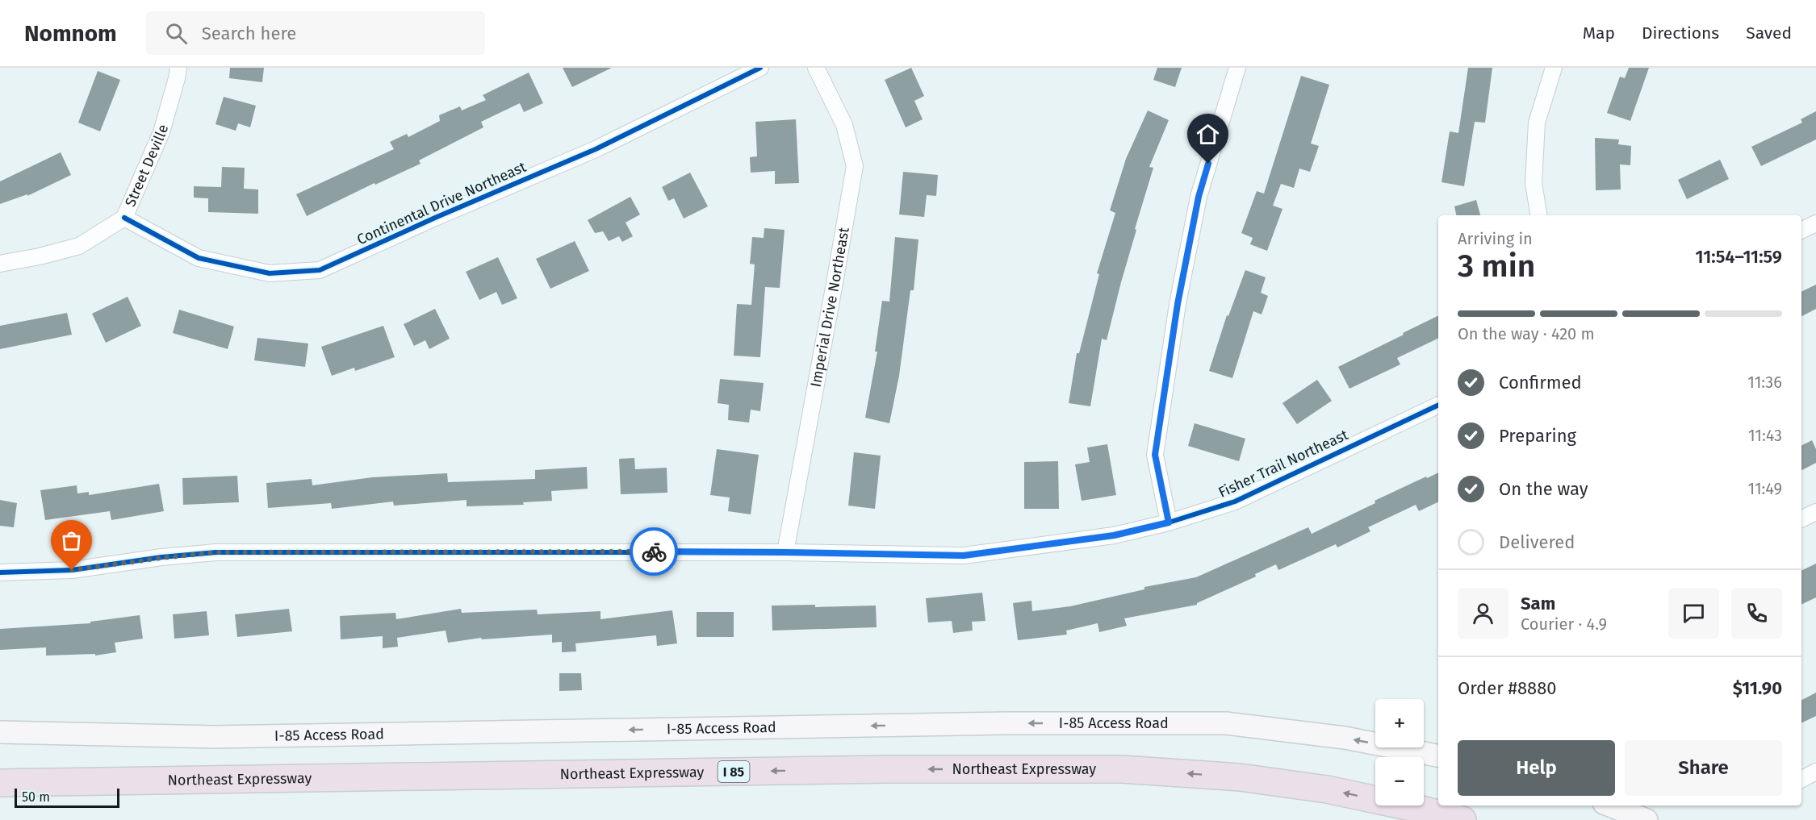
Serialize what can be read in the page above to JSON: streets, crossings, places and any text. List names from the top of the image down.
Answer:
{
  "streets": {
    "highway": ["Northeast Expressway", "I 85"],
    "main road": ["I-85 Access Road"],
    "street": [
      "Street Deville",
      "Continental Drive Northeast",
      "Imperial Drive Northeast",
      "Fisher Trail Northeast"
    ]
  },
  "crossings": [
    ["Street Deville", "Continental Drive Northeast"],
    ["Imperial Drive Northeast", "Fisher Trail Northeast"]
  ],
  "one_way": ["I-85 Access Road", "Northeast Expressway"],
  "scale_bar": "50 m",
  "page": {
    "header": "Nomnom",
    "search": "Search here",
    "nav": ["Map", "Directions", "Saved"],
    "heading": ["3 min", "Arriving in", "11:54–11:59"],
    "panel": [
      "Sam",
      "Courier · 4.9",
      "Order #8880",
      "$11.90"
    ],
    "bar": "On the way · 420 m",
    "list": [
      ["Confirmed", "11:36"],
      ["Preparing", "11:43"],
      ["On the way", "11:49"],
      "Delivered"
    ],
    "map_buttons": ["+", "−"],
    "buttons": ["Help", "Share"],
    "scale": "50 m"
  }
}
